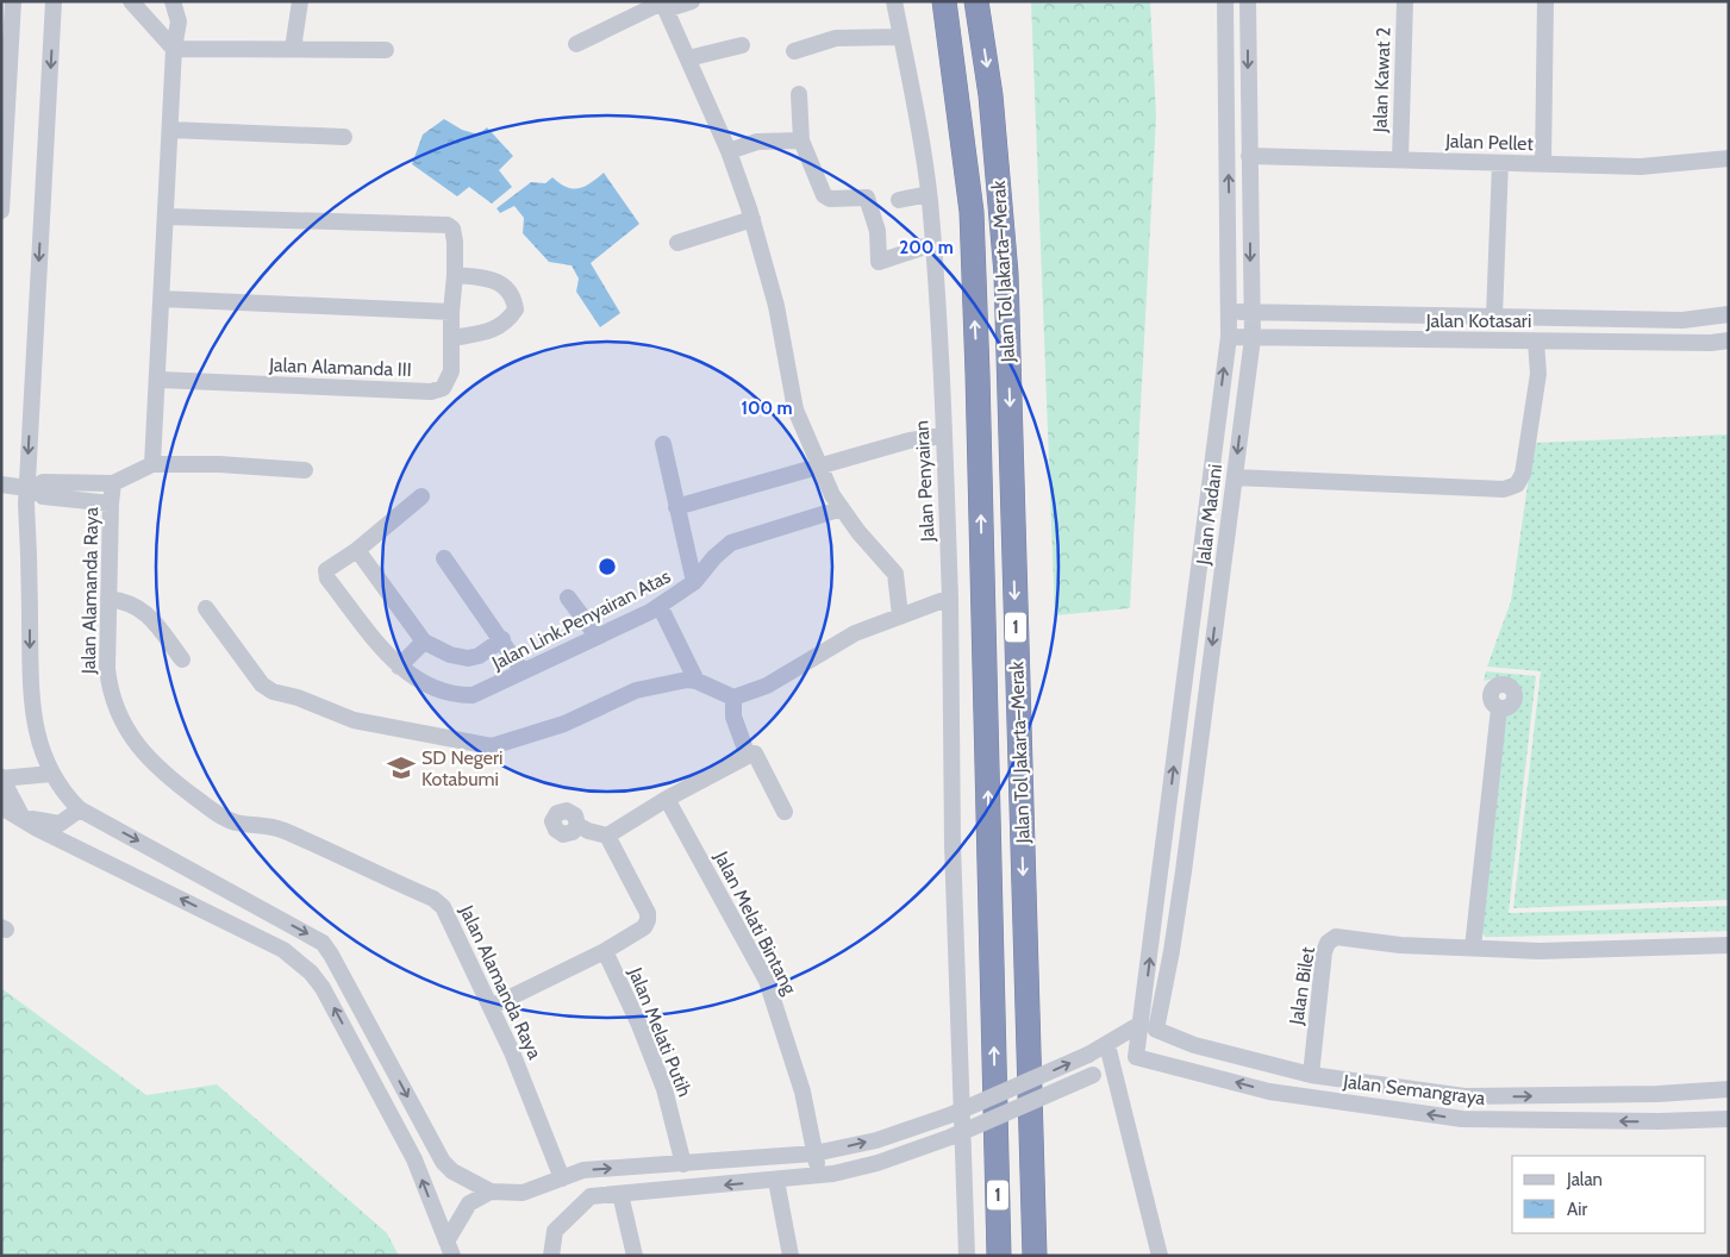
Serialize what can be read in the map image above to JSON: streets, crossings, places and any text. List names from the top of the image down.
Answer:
{
  "streets": {
    "highway": ["Jalan Tol Jakarta–Merak", "1"],
    "street": [
      "Jalan Kawat 2",
      "Jalan Pellet",
      "Jalan Kotasari",
      "Jalan Alamanda III",
      "Jalan Penyairan",
      "Jalan Madani",
      "Jalan Alamanda Raya",
      "Jalan Link.Penyairan Atas",
      "Jalan Melati Bintang",
      "Jalan Bilet",
      "Jalan Melati Putih",
      "Jalan Semangraya"
    ]
  },
  "crossings": [
    ["Jalan Kawat 2", "Jalan Pellet"],
    ["Jalan Pellet", "Jalan Madani"],
    ["Jalan Kotasari", "Jalan Madani"],
    ["Jalan Madani", "Jalan Semangraya"],
    ["Jalan Bilet", "Jalan Semangraya"]
  ],
  "places": {
    "school or university": ["SD Negeri Kotabumi"]
  },
  "legend": ["Jalan", "Air"],
  "rings": ["200 m", "100 m"]
}
